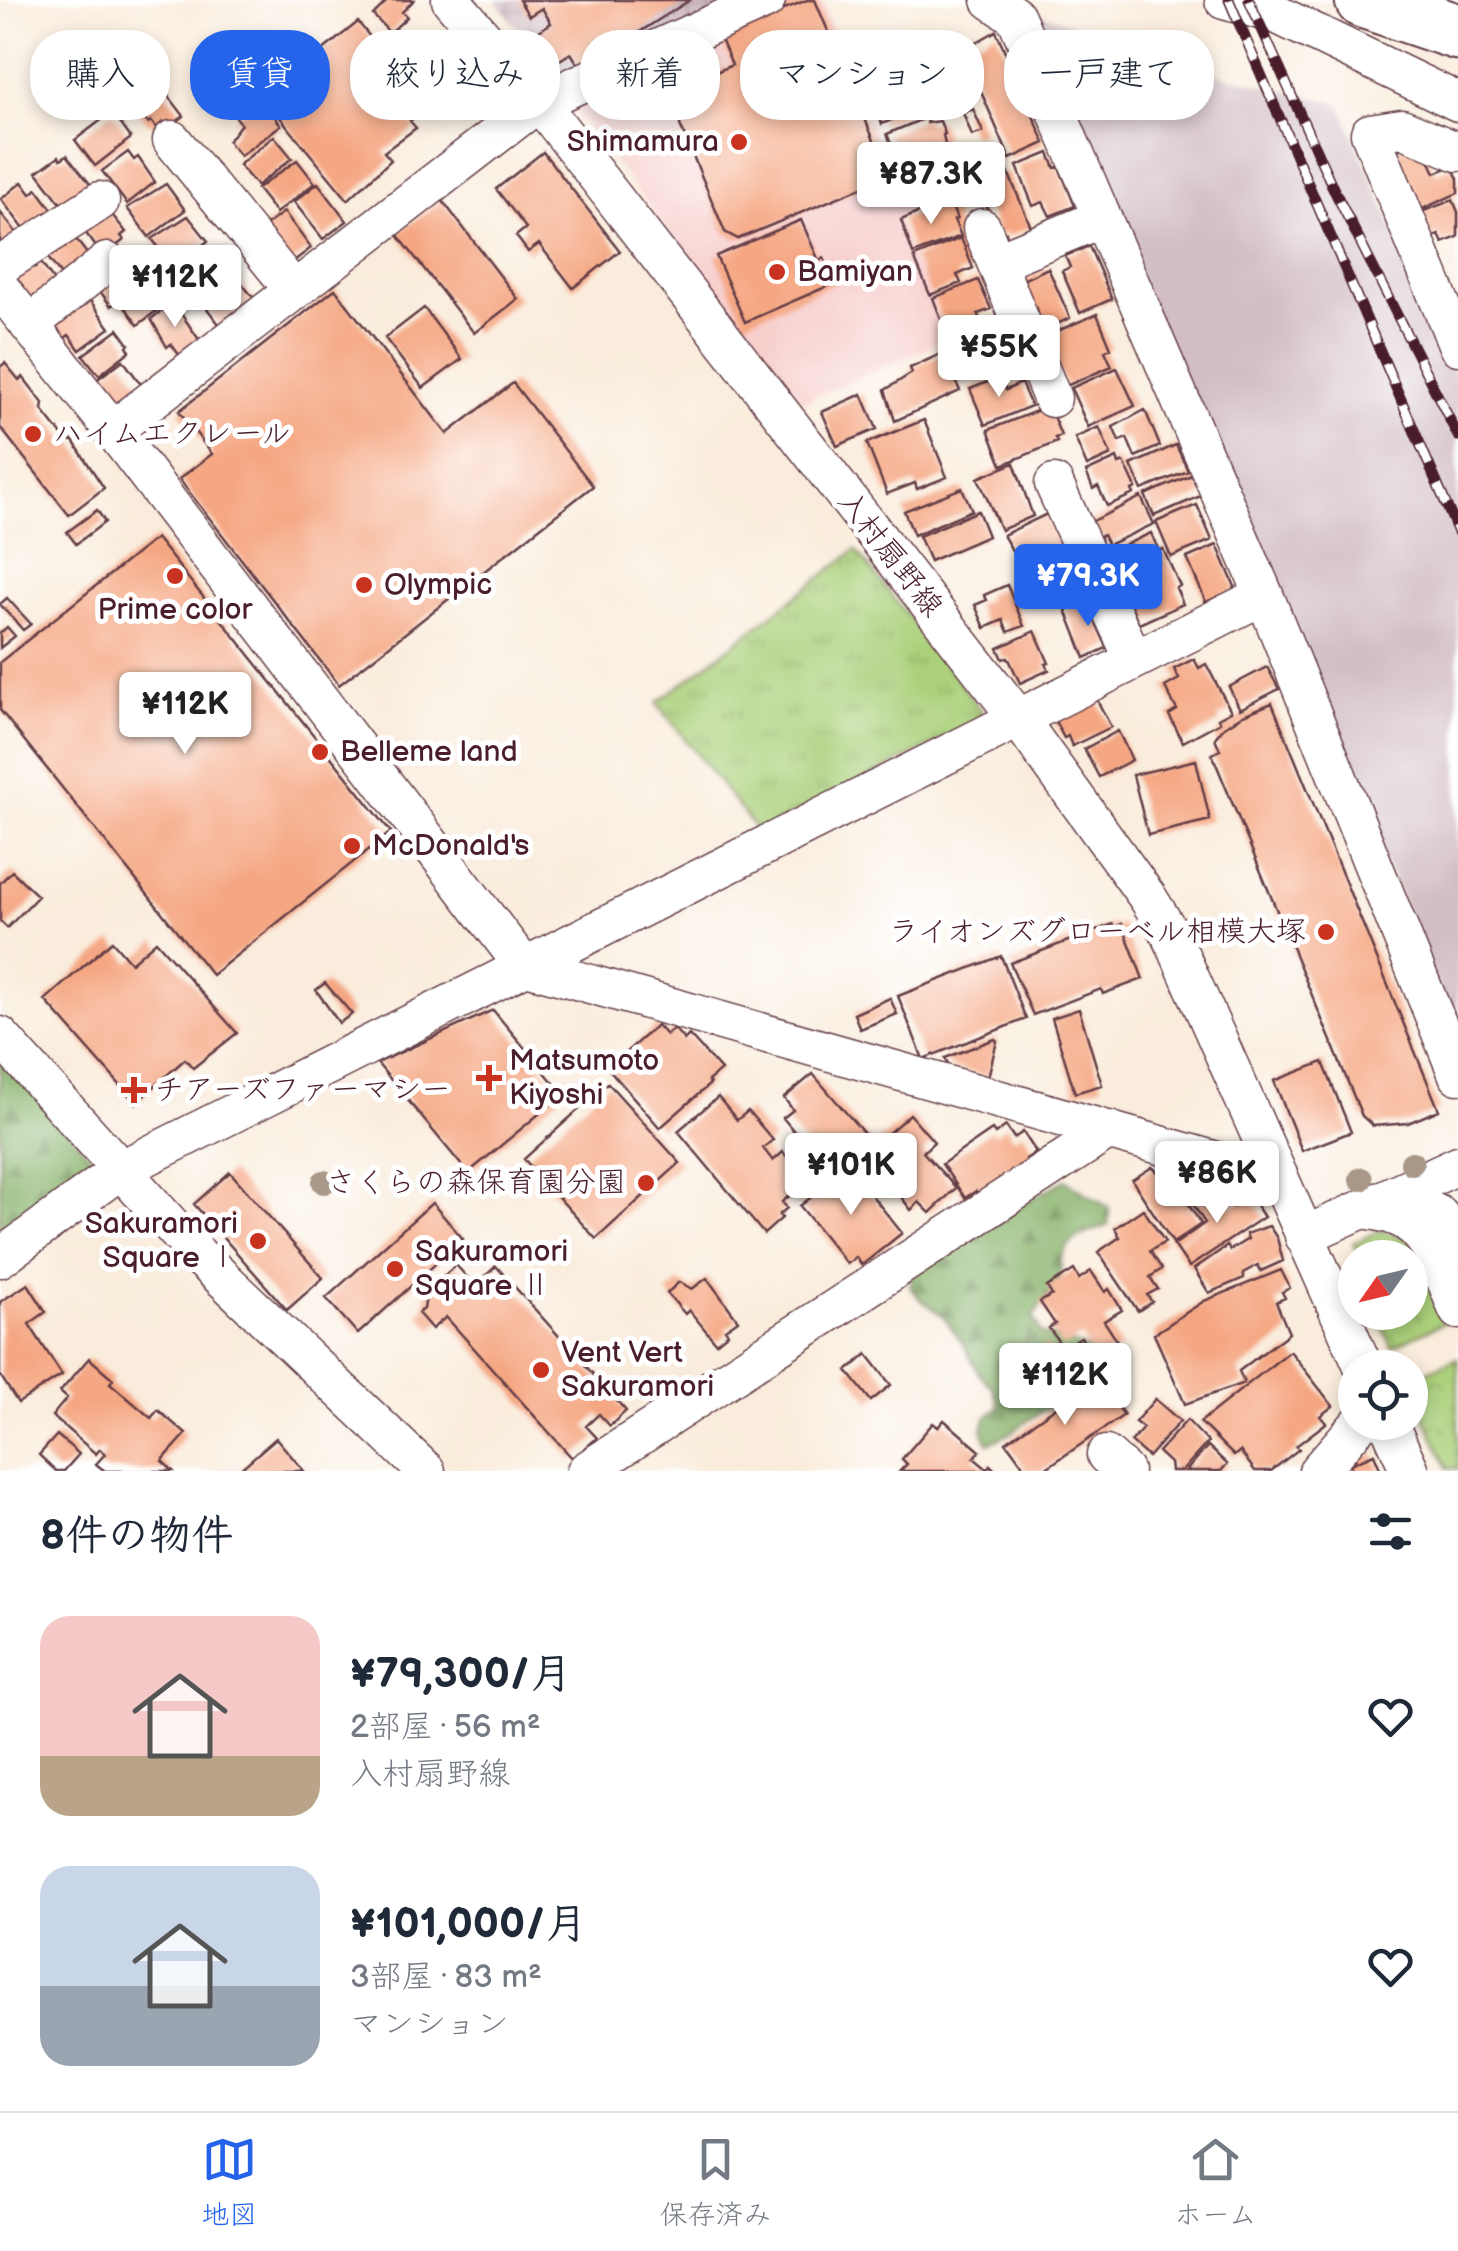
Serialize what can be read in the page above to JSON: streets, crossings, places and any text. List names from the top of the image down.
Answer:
{
  "streets": {
    "street": ["入村扇野線"]
  },
  "places": {
    "other": [
      "Shimamura",
      "Bamiyan",
      "ハイムエクレール",
      "Prime color",
      "Olympic",
      "Belleme land",
      "McDonald's",
      "ライオンズグローベル相模大塚",
      "さくらの森保育園分園",
      "Sakuramori Square Ⅰ",
      "Sakuramori Square Ⅱ",
      "Vent Vert Sakuramori"
    ],
    "health": ["Matsumoto Kiyoshi", "チアーズファーマシー"]
  },
  "north": "bottom left",
  "page": {
    "chip": [
      "購入",
      "賃貸",
      "絞り込み",
      "新着",
      "マンション",
      "一戸建て"
    ],
    "price": [
      "¥87.3K",
      "¥112K",
      "¥55K",
      "¥79.3K",
      "¥112K",
      "¥101K",
      "¥86K",
      "¥112K"
    ],
    "heading": "8件の物件",
    "list": [
      {
        "name": "¥79,300/月",
        "note": "2部屋 · 56 m² · 入村扇野線"
      },
      {
        "name": "¥101,000/月",
        "note": "3部屋 · 83 m² · マンション"
      }
    ],
    "tabs": ["地図", "保存済み", "ホーム"]
  }
}
